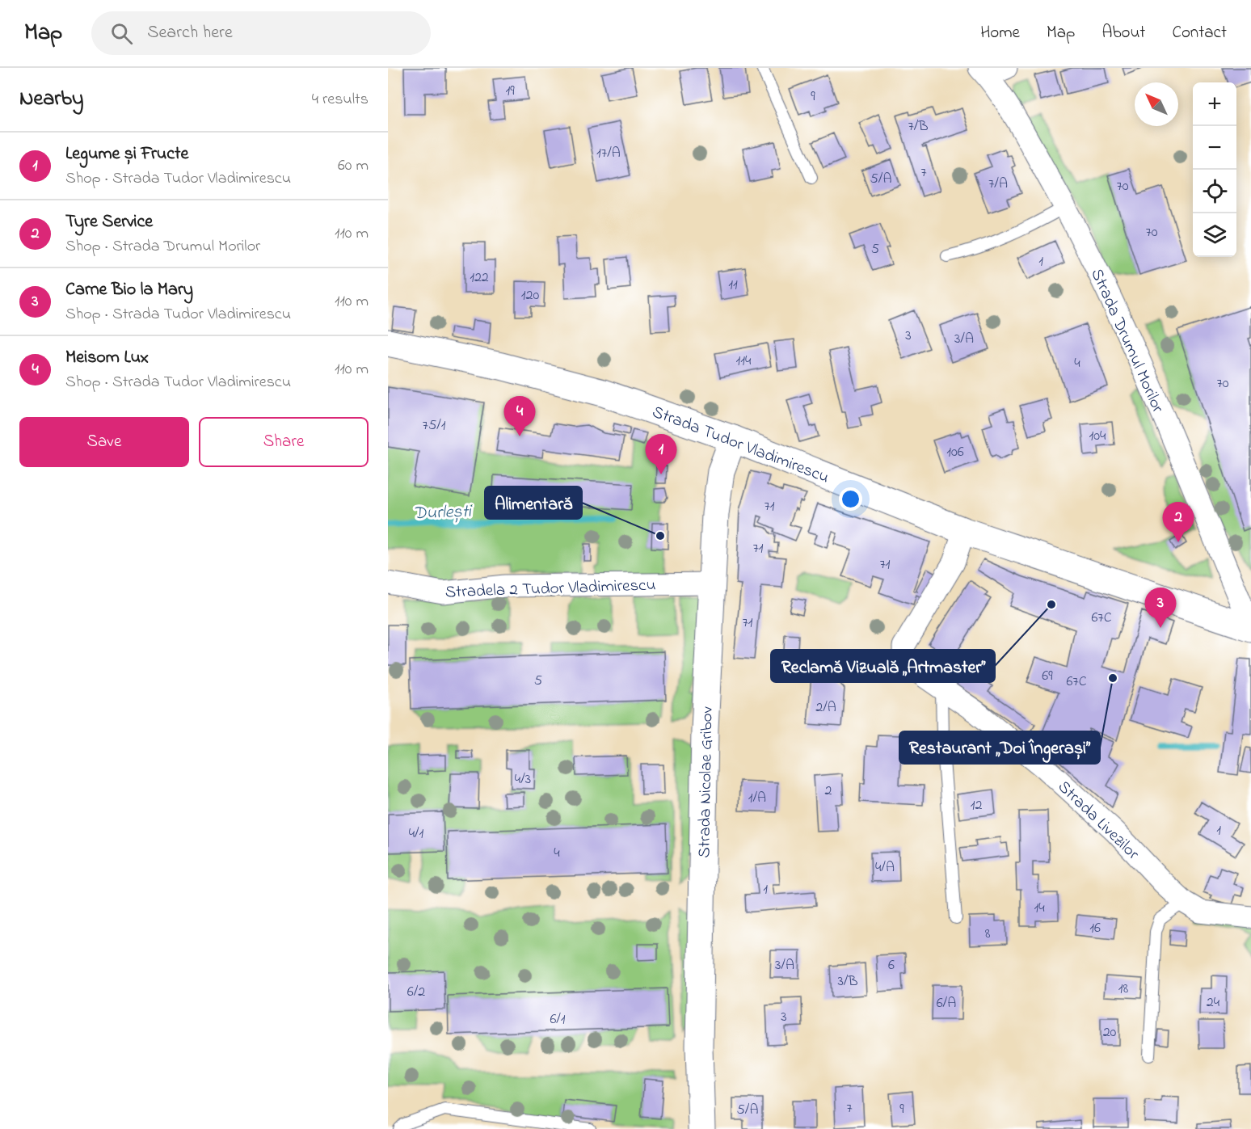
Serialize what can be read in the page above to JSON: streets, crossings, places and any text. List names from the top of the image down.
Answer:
{
  "streets": {
    "main road": ["Strada Tudor Vladimirescu", "Strada Nicolae Gribov"],
    "street": ["Strada Drumul Morilor", "Stradela 2 Tudor Vladimirescu", "Strada Livezilor"]
  },
  "crossings": [
    ["Strada Drumul Morilor", "Strada Tudor Vladimirescu"],
    ["Strada Tudor Vladimirescu", "Strada Nicolae Gribov"],
    ["Strada Tudor Vladimirescu", "Strada Livezilor"],
    ["Stradela 2 Tudor Vladimirescu", "Strada Nicolae Gribov"]
  ],
  "water": ["Durlești"],
  "places": ["Alimentară", "Reclamă Vizuală „Artmaster”", "Restaurant „Doi Îngerași”"],
  "house_numbers": [
    "19",
    "9",
    "7/B",
    "17/A",
    "7",
    "5/A",
    "7/A",
    "70",
    "70",
    "5",
    "1",
    "122",
    "11",
    "120",
    "3",
    "3/A",
    "114",
    "4",
    "70",
    "75/1",
    "104",
    "106",
    "71",
    "71",
    "71",
    "67C",
    "71",
    "69",
    "5",
    "67C",
    "2/A",
    "4/3",
    "2",
    "1/A",
    "12",
    "1",
    "4/1",
    "4",
    "4/A",
    "1",
    "14",
    "16",
    "8",
    "3/A",
    "6",
    "3/B",
    "18",
    "6/2",
    "24",
    "6/A",
    "3",
    "6/1",
    "20",
    "7",
    "9",
    "5/A"
  ],
  "north": "top left",
  "page": {
    "header": "Map",
    "search": "Search here",
    "nav": [
      "Home",
      "Map",
      "About",
      "Contact"
    ],
    "heading": ["Nearby", "4 results"],
    "map_buttons": ["+", "−"],
    "list": [
      {
        "mark": "1",
        "name": "Legume și Fructe",
        "note": "Shop · Strada Tudor Vladimirescu",
        "value": "60 m"
      },
      {
        "mark": "2",
        "name": "Tyre Service",
        "note": "Shop · Strada Drumul Morilor",
        "value": "110 m"
      },
      {
        "mark": "3",
        "name": "Carne Bio la Mary",
        "note": "Shop · Strada Tudor Vladimirescu",
        "value": "110 m"
      },
      {
        "mark": "4",
        "name": "Meisom Lux",
        "note": "Shop · Strada Tudor Vladimirescu",
        "value": "110 m"
      }
    ],
    "pins": [
      "4",
      "1",
      "2",
      "3"
    ],
    "buttons": ["Save", "Share"]
  }
}
